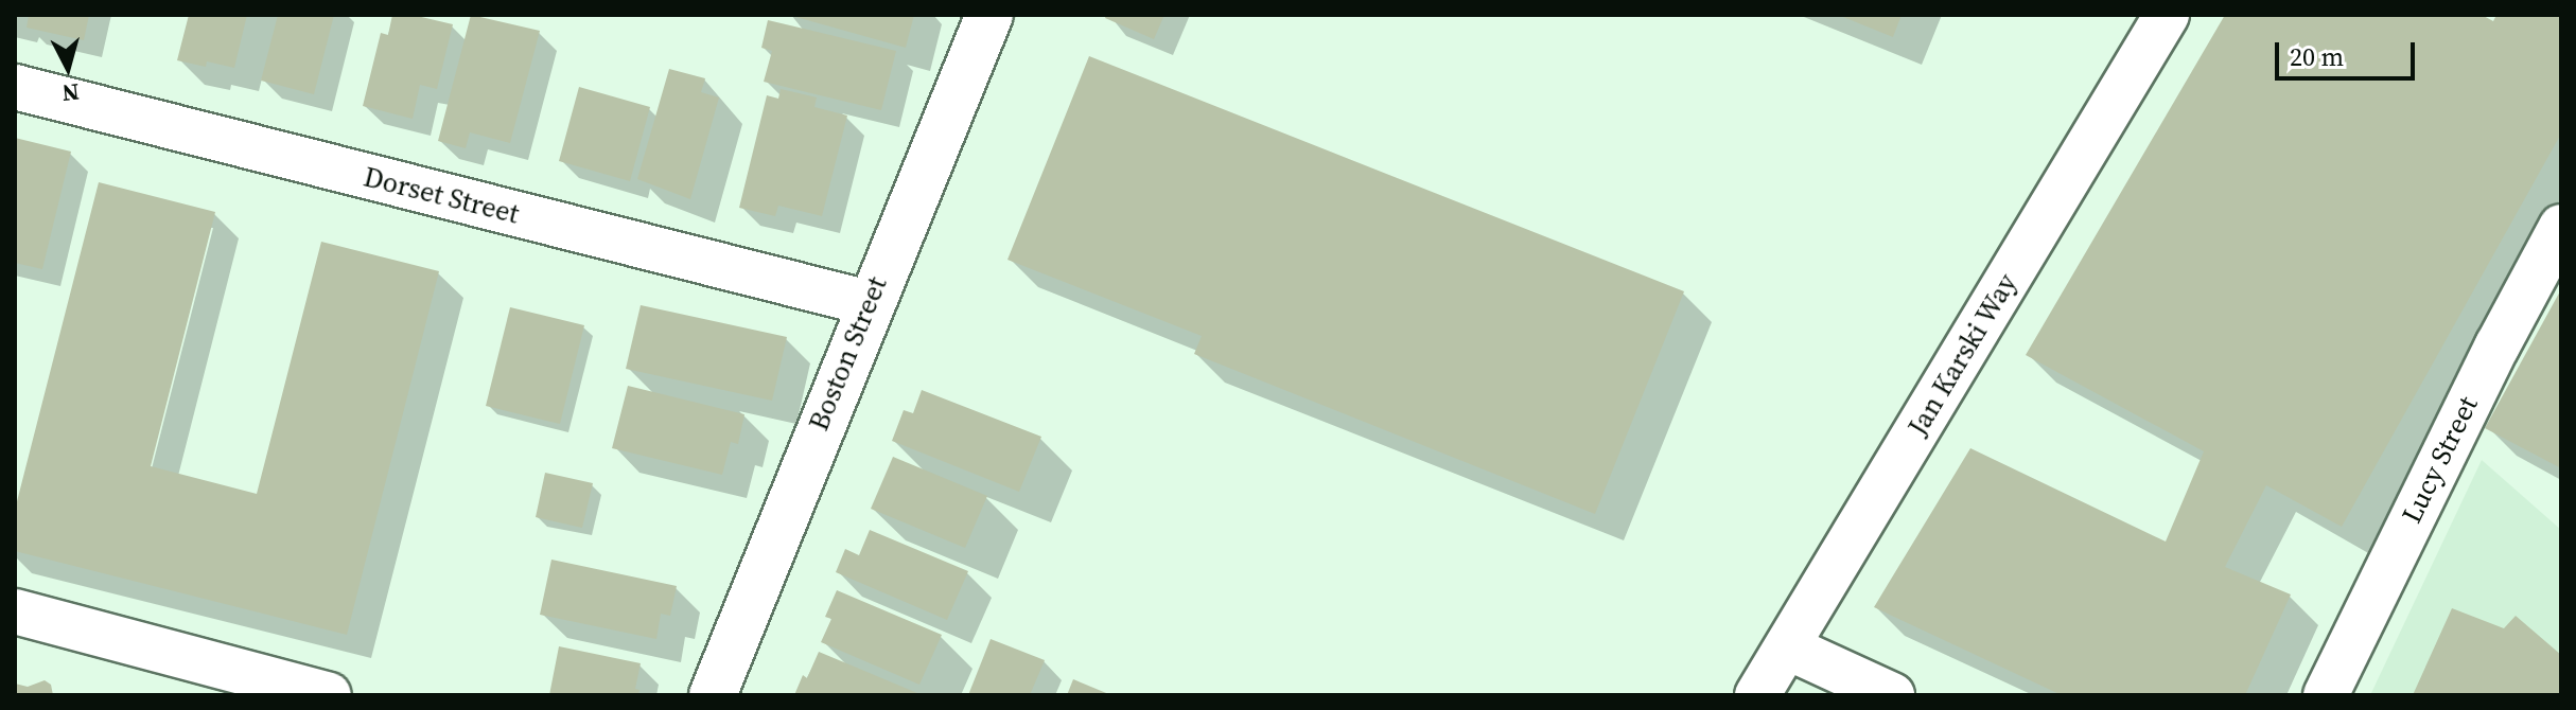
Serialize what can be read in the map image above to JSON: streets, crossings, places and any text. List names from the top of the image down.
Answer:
{
  "streets": {
    "main road": ["Boston Street"],
    "street": ["Dorset Street", "Jan Karski Way", "Lucy Street"]
  },
  "crossings": [
    ["Dorset Street", "Boston Street"]
  ],
  "scale_bar": "20 m",
  "north": "bottom"
}
